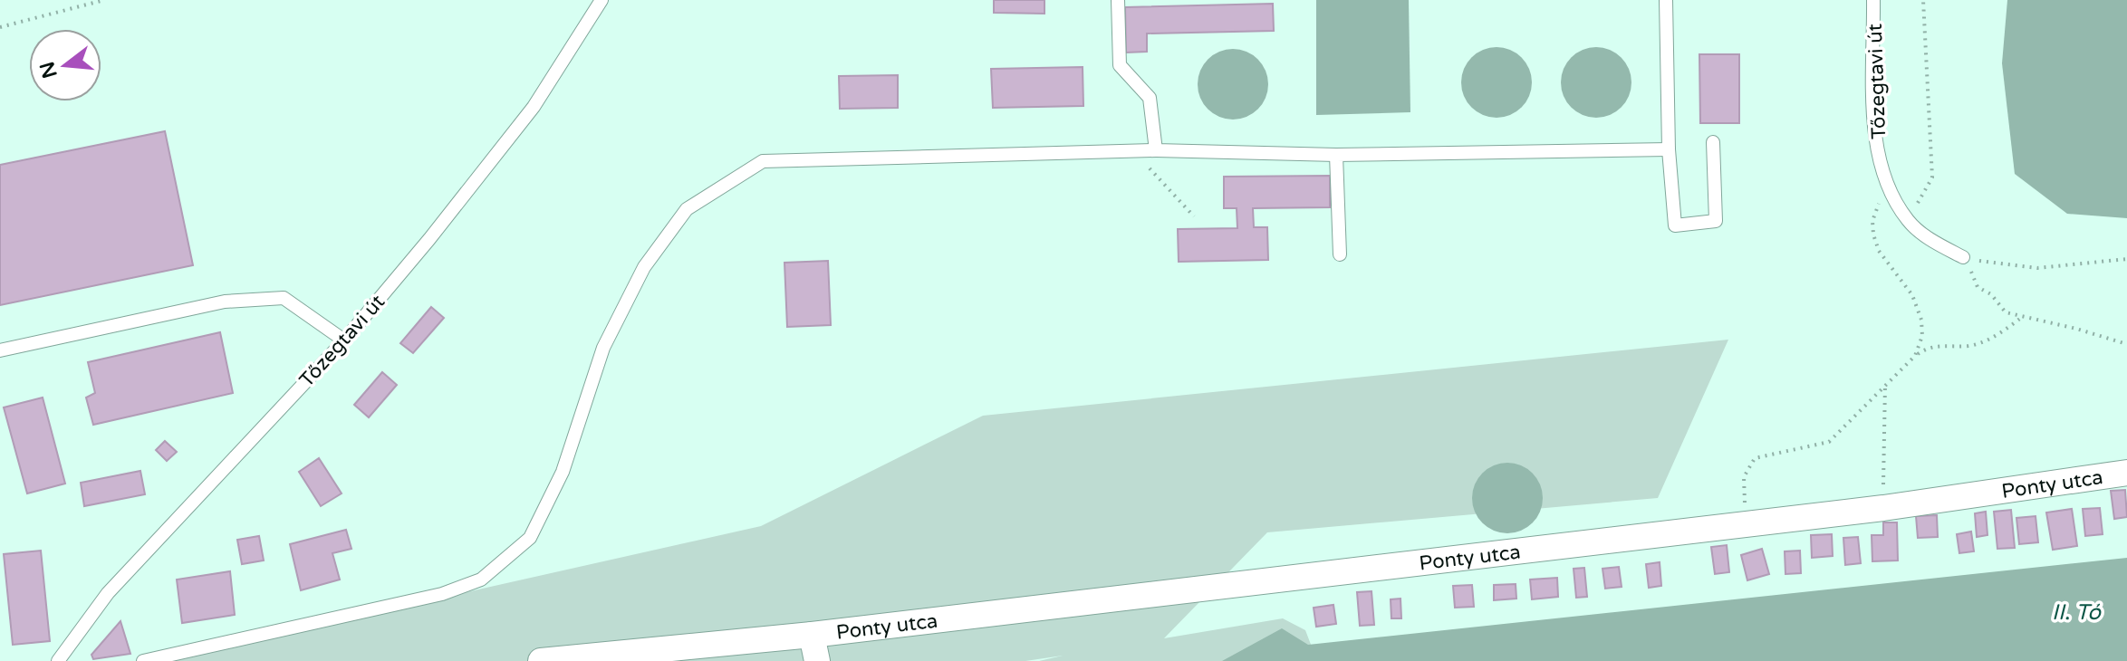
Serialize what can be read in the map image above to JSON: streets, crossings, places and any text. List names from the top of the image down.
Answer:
{
  "streets": {
    "street": ["Ponty utca"],
    "lane": ["Tőzegtavi út"]
  },
  "water": ["II. Tó"],
  "north": "left"
}
